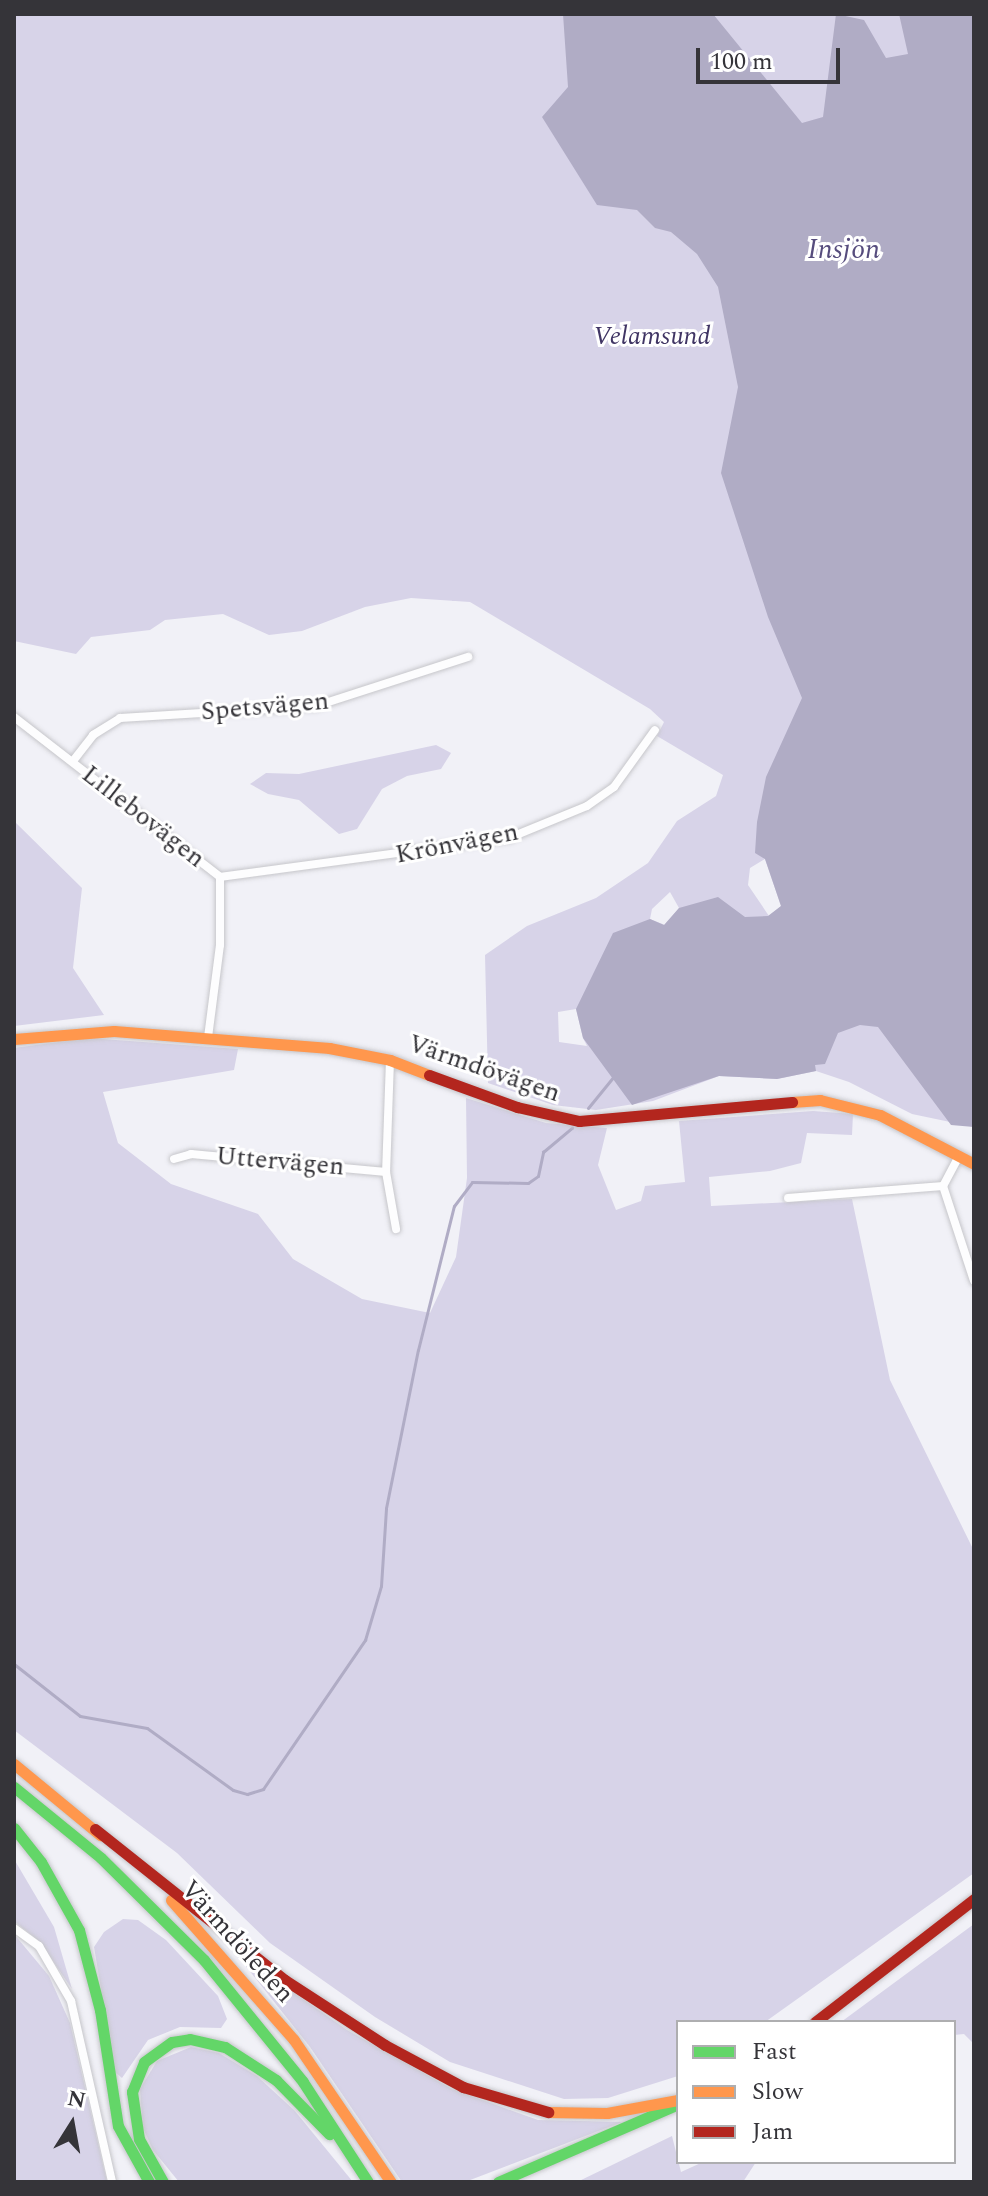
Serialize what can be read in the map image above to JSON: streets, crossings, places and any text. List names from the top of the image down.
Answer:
{
  "streets": {
    "main road": ["Värmdövägen", "Värmdöleden"],
    "street": [
      "Spetsvägen",
      "Lillebovägen",
      "Krönvägen",
      "Uttervägen"
    ]
  },
  "crossings": [
    ["Spetsvägen", "Lillebovägen"],
    ["Lillebovägen", "Krönvägen"],
    ["Lillebovägen", "Värmdövägen"]
  ],
  "water": ["Insjön"],
  "parks": ["Velamsund"],
  "legend": ["Fast", "Slow", "Jam"],
  "scale_bar": "100 m",
  "north": "top"
}
